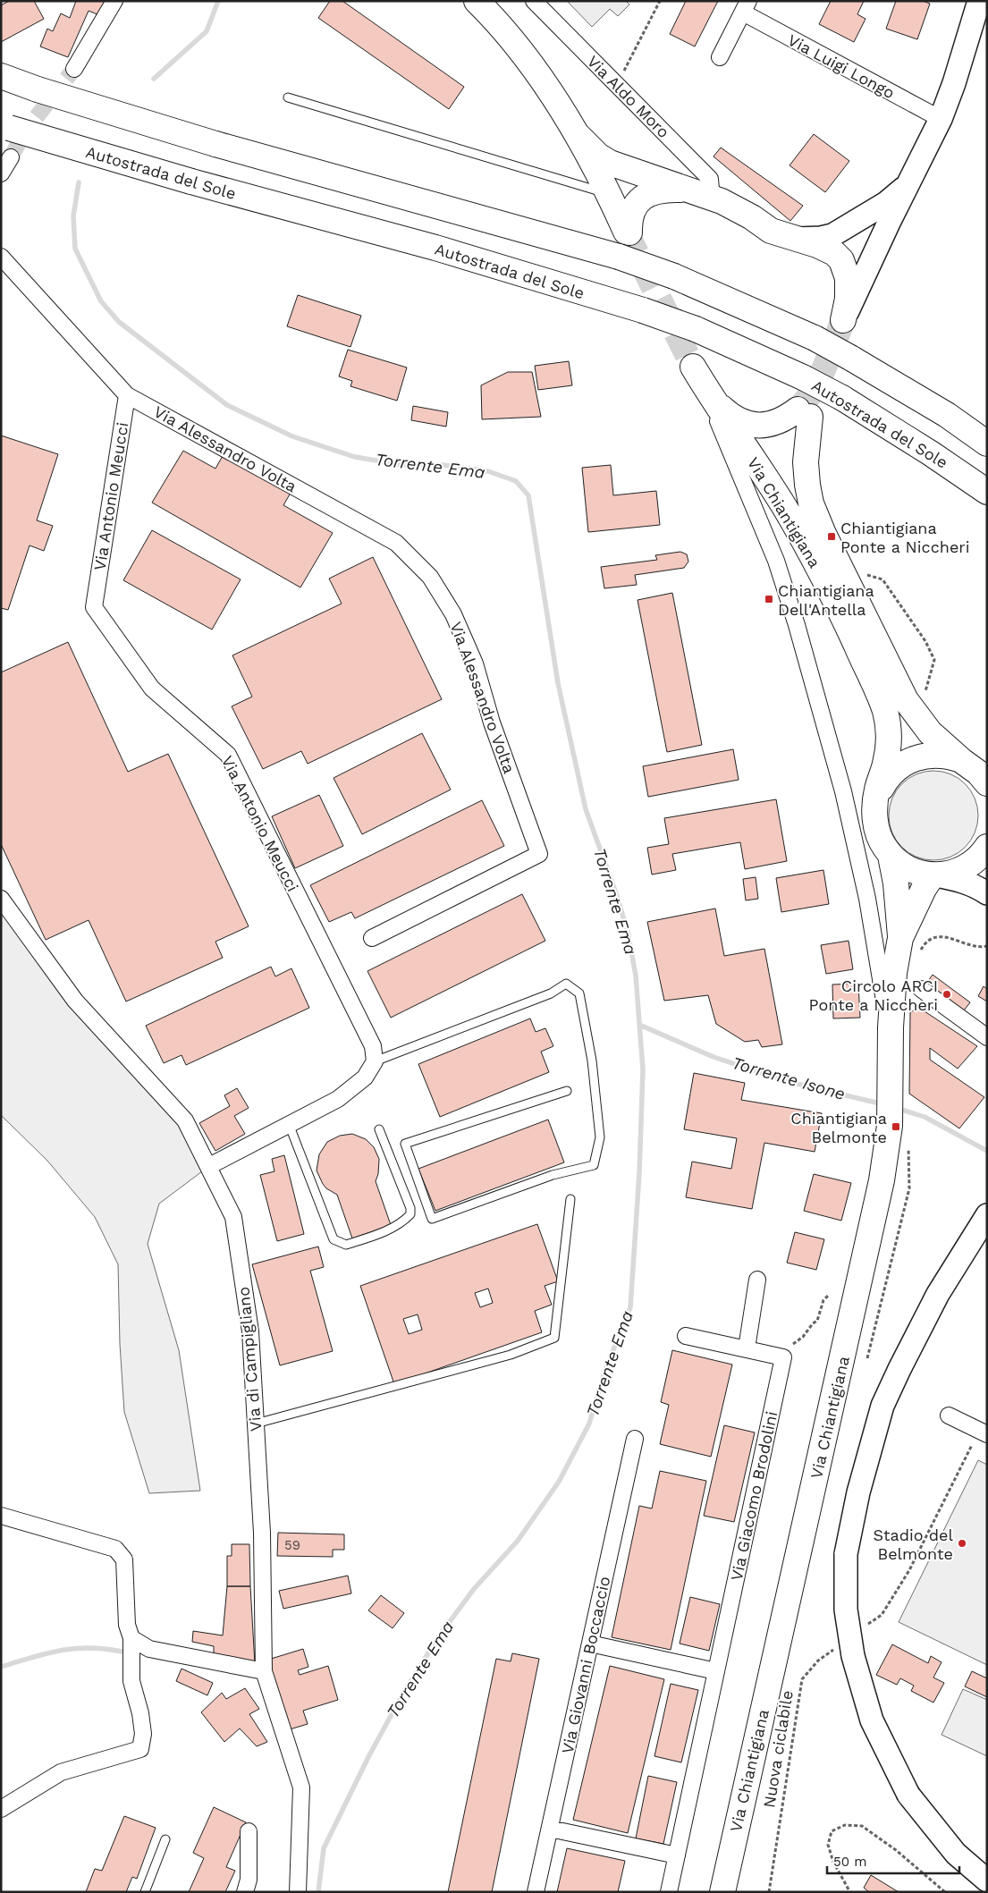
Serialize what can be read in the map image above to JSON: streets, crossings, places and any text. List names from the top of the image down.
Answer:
{
  "streets": {
    "main road": ["Autostrada del Sole", "Via Chiantigiana"],
    "street": [
      "Via Luigi Longo",
      "Via Aldo Moro",
      "Via Alessandro Volta",
      "Via Antonio Meucci",
      "Via di Campigliano",
      "Via Giacomo Brodolini",
      "Via Giovanni Boccaccio"
    ],
    "path": ["Nuova ciclabile"]
  },
  "crossings": [
    ["Via Alessandro Volta", "Via Antonio Meucci"]
  ],
  "water": ["Torrente Ema", "Torrente Isone"],
  "places": {
    "transit": ["Chiantigiana Ponte a Niccheri", "Chiantigiana Dell'Antella", "Chiantigiana Belmonte"],
    "other": ["Circolo ARCI Ponte a Niccheri", "Stadio del Belmonte"]
  },
  "house_numbers": ["59"],
  "scale_bar": "50 m"
}
